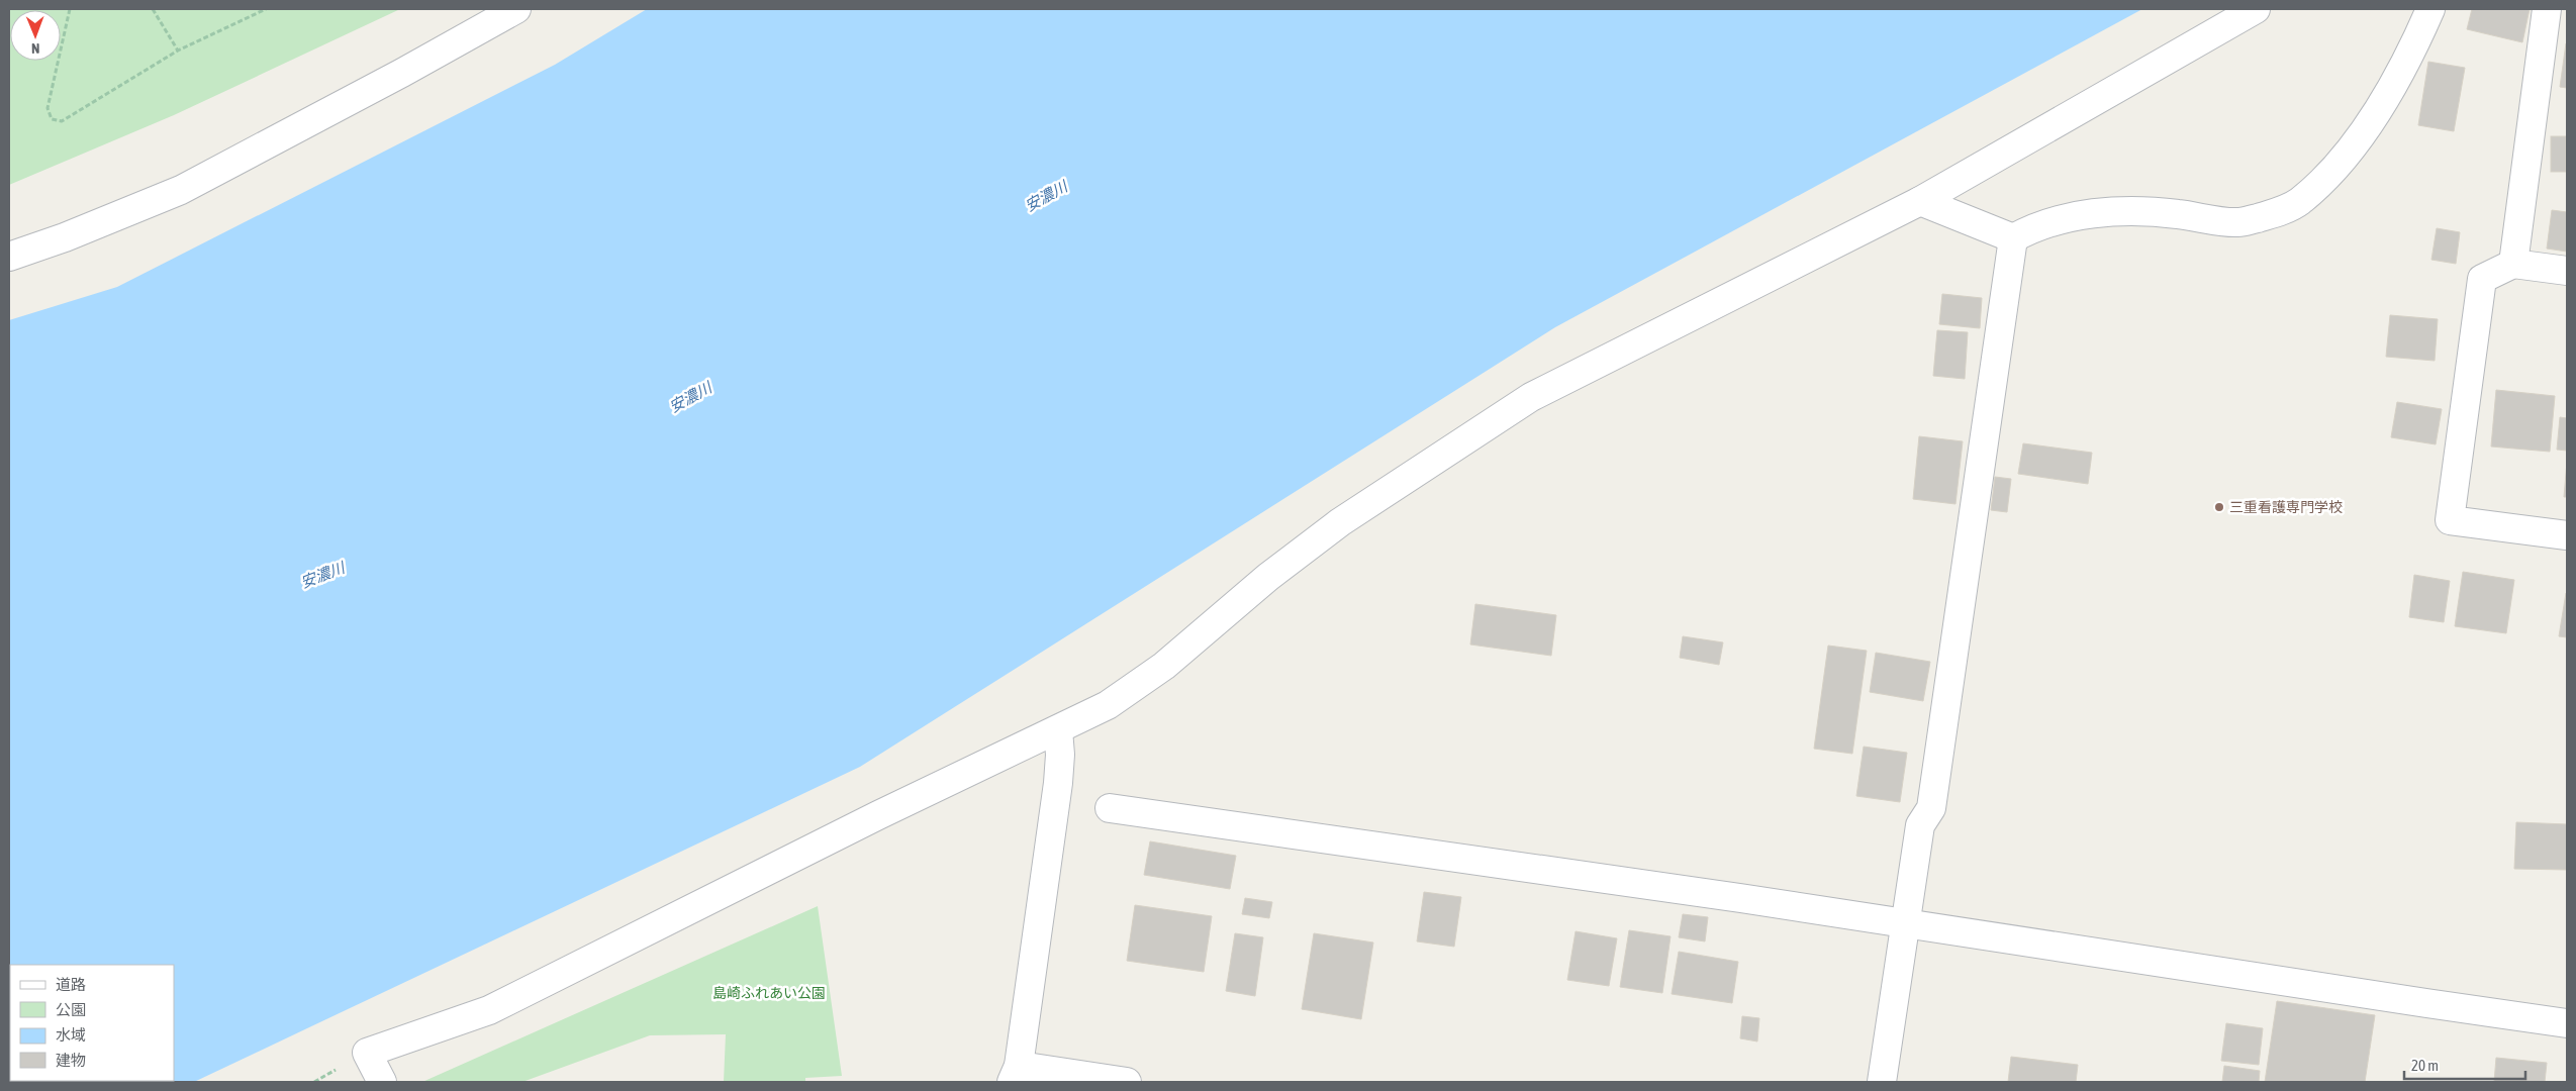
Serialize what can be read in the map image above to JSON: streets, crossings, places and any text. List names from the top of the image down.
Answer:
{
  "water": ["安濃川"],
  "parks": ["島崎ふれあい公園"],
  "places": ["三重看護専門学校"],
  "legend": [
    "道路",
    "公園",
    "水域",
    "建物"
  ],
  "scale_bar": "20 m",
  "north": "bottom"
}
